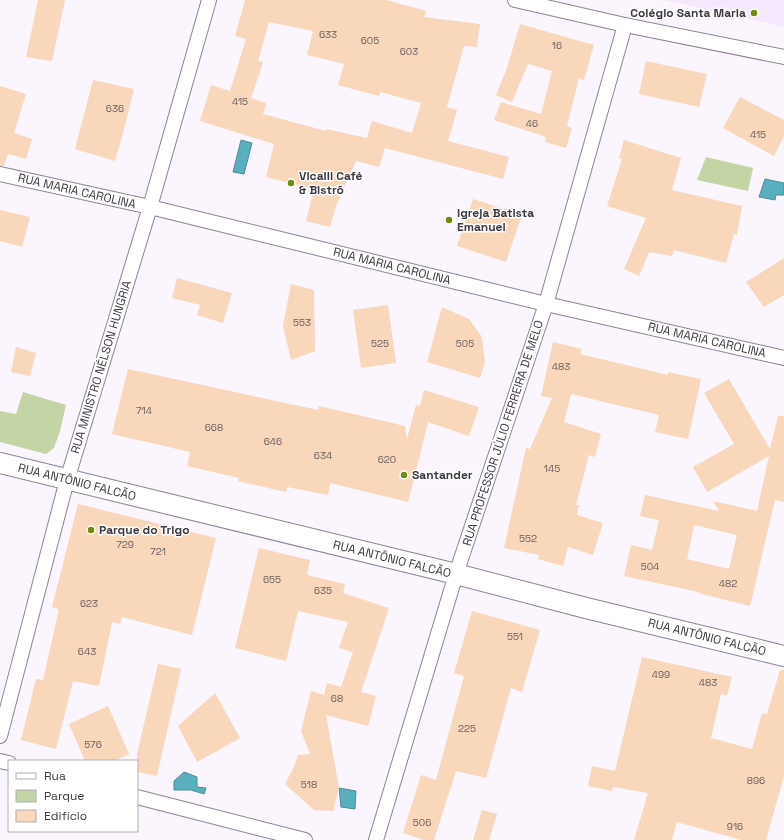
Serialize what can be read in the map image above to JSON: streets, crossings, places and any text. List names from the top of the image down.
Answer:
{
  "streets": {
    "main road": ["RUA ANTÔNIO FALCÃO"],
    "street": ["RUA MARIA CAROLINA", "RUA MINISTRO NÉLSON HUNGRIA", "RUA PROFESSOR JÚLIO FERREIRA DE MELO"]
  },
  "crossings": [
    ["RUA MARIA CAROLINA", "RUA MINISTRO NÉLSON HUNGRIA"],
    ["RUA MARIA CAROLINA", "RUA PROFESSOR JÚLIO FERREIRA DE MELO"],
    ["RUA MINISTRO NÉLSON HUNGRIA", "RUA ANTÔNIO FALCÃO"],
    ["RUA PROFESSOR JÚLIO FERREIRA DE MELO", "RUA ANTÔNIO FALCÃO"]
  ],
  "places": [
    "Colégio Santa Maria",
    "Vicalli Café & Bistrõ",
    "Igreja Batista Emanuel",
    "Santander",
    "Parque do Trigo"
  ],
  "house_numbers": [
    "633",
    "605",
    "16",
    "603",
    "415",
    "636",
    "46",
    "415",
    "553",
    "525",
    "505",
    "483",
    "714",
    "668",
    "646",
    "634",
    "620",
    "145",
    "552",
    "729",
    "721",
    "504",
    "655",
    "482",
    "635",
    "623",
    "551",
    "643",
    "499",
    "483",
    "68",
    "225",
    "576",
    "896",
    "518",
    "506",
    "916"
  ],
  "legend": ["Rua", "Parque", "Edifício"]
}
